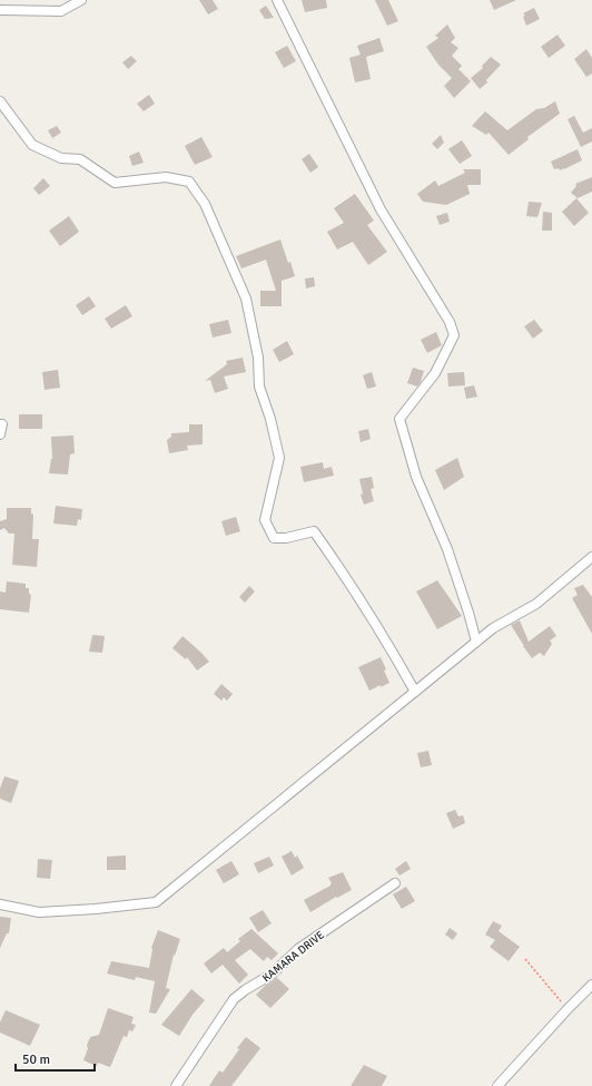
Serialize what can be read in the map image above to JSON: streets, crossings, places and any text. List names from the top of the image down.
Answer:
{
  "streets": {
    "street": ["KAMARA DRIVE"]
  },
  "scale_bar": "50 m"
}
